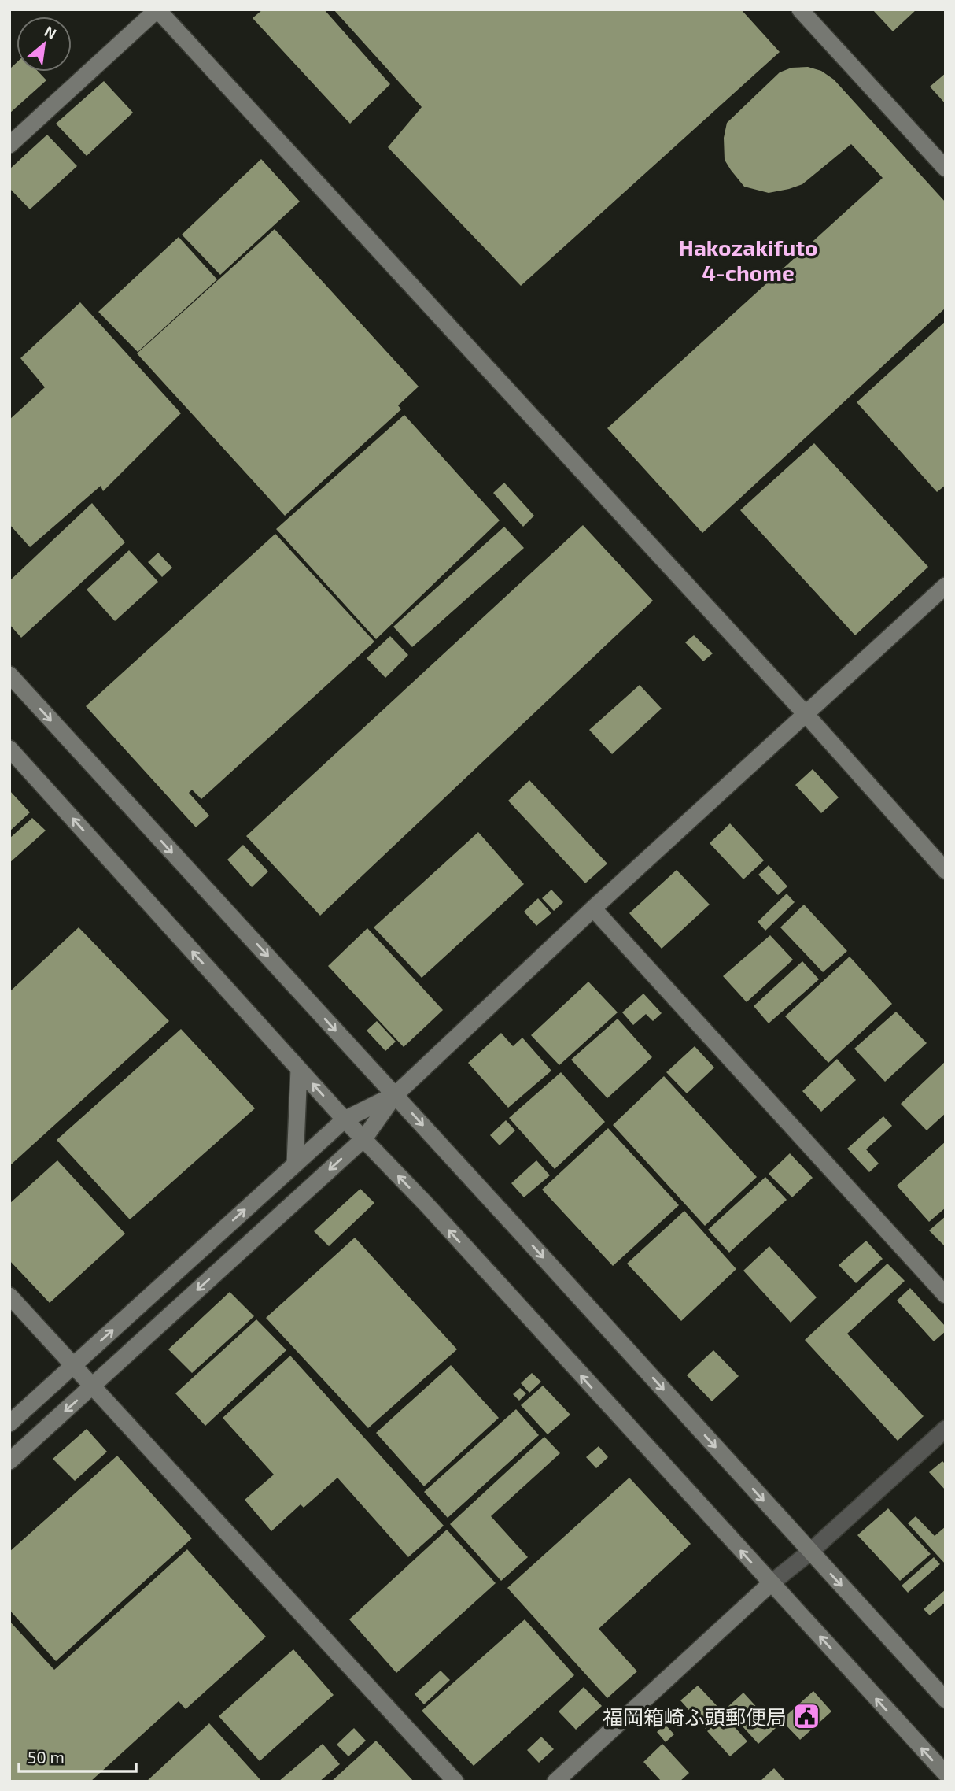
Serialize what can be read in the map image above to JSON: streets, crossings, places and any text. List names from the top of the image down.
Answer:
{
  "districts": ["Hakozakifuto 4-chome"],
  "places": {
    "public building": ["福岡箱崎ふ頭郵便局"]
  },
  "scale_bar": "50 m",
  "north": "top right"
}
